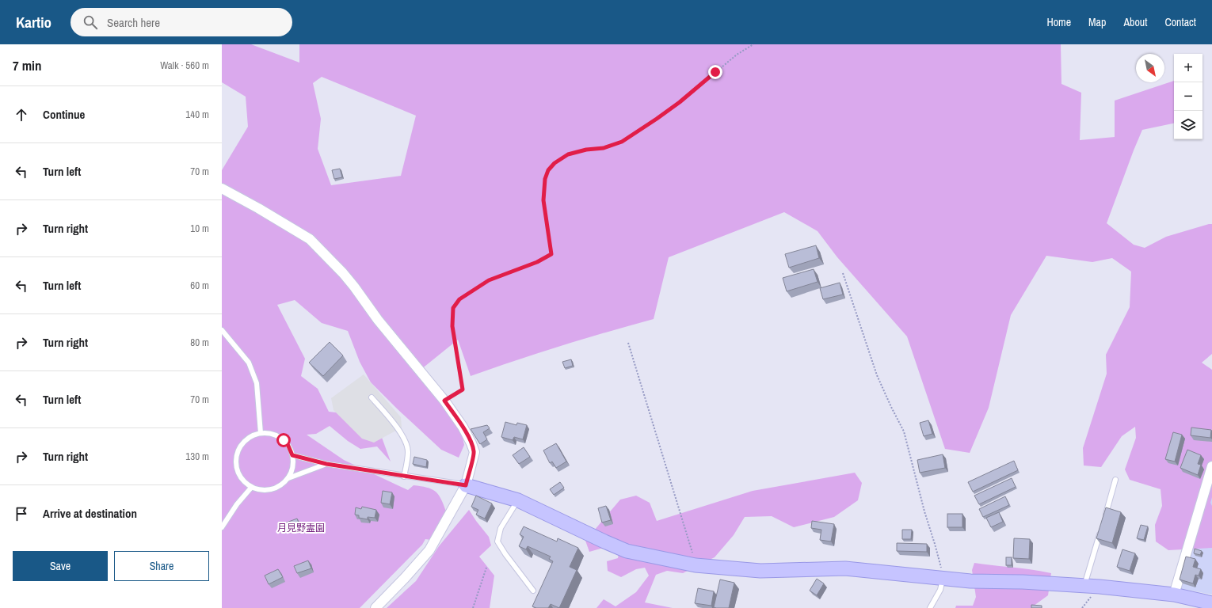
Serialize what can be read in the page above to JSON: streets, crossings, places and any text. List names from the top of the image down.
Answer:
{
  "parks": ["月見野霊園"],
  "north": "bottom right",
  "page": {
    "header": "Kartio",
    "search": "Search here",
    "nav": [
      "Home",
      "Map",
      "About",
      "Contact"
    ],
    "heading": ["7 min", "Walk · 560 m"],
    "map_buttons": ["+", "−"],
    "list": [
      ["Continue", "140 m"],
      ["Turn left", "70 m"],
      ["Turn right", "10 m"],
      ["Turn left", "60 m"],
      ["Turn right", "80 m"],
      ["Turn left", "70 m"],
      ["Turn right", "130 m"],
      "Arrive at destination"
    ],
    "buttons": ["Save", "Share"]
  }
}
